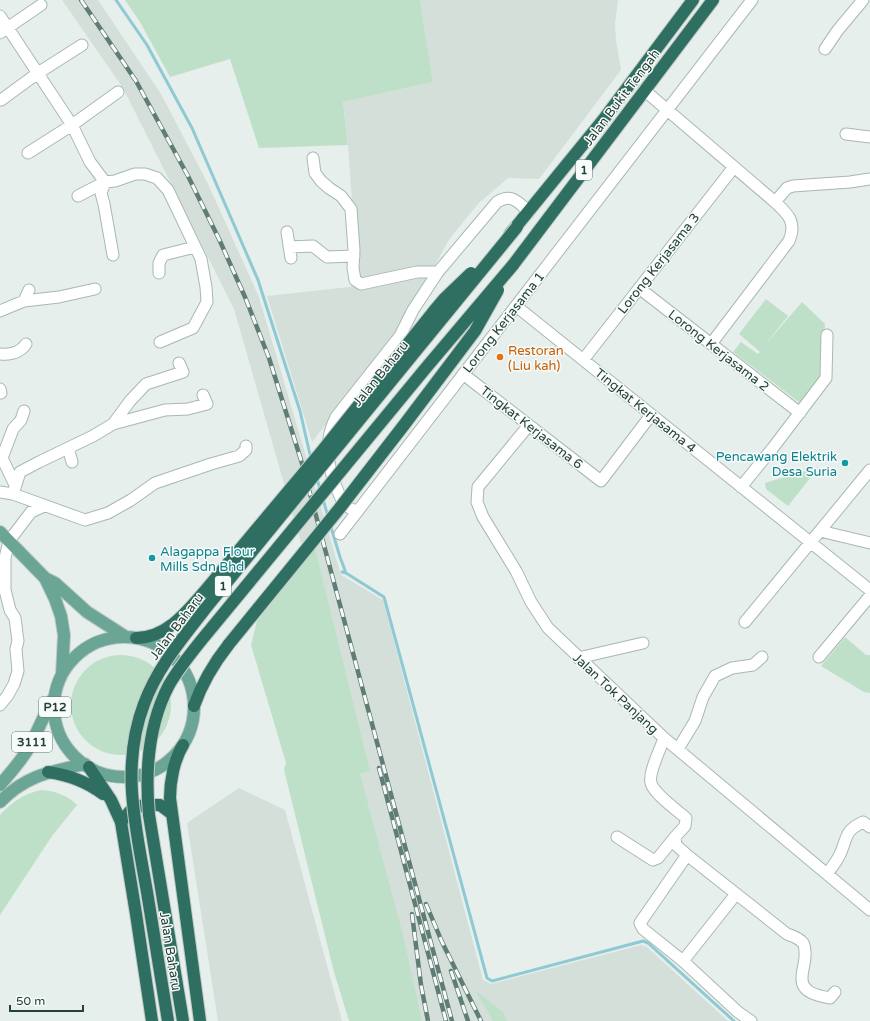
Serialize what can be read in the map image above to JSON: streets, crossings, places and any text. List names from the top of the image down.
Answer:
{
  "streets": {
    "highway": ["Jalan Bukit Tengah", "1", "Jalan Baharu"],
    "main road": ["P12", "3111"],
    "street": [
      "Lorong Kerjasama 3",
      "Lorong Kerjasama 1",
      "Lorong Kerjasama 2",
      "Tingkat Kerjasama 4",
      "Tingkat Kerjasama 6",
      "Jalan Tok Panjang"
    ]
  },
  "crossings": [
    ["Jalan Bukit Tengah", "Jalan Baharu"],
    ["Lorong Kerjasama 3", "Lorong Kerjasama 2"],
    ["Lorong Kerjasama 3", "Tingkat Kerjasama 4"],
    ["Lorong Kerjasama 1", "Tingkat Kerjasama 4"],
    ["Lorong Kerjasama 1", "Tingkat Kerjasama 6"],
    ["Tingkat Kerjasama 4", "Tingkat Kerjasama 6"],
    ["Tingkat Kerjasama 6", "Jalan Tok Panjang"],
    ["P12", "3111"]
  ],
  "places": ["Restoran (Liu kah)", "Pencawang Elektrik Desa Suria", "Alagappa Flour Mills Sdn Bhd"],
  "scale_bar": "50 m"
}
